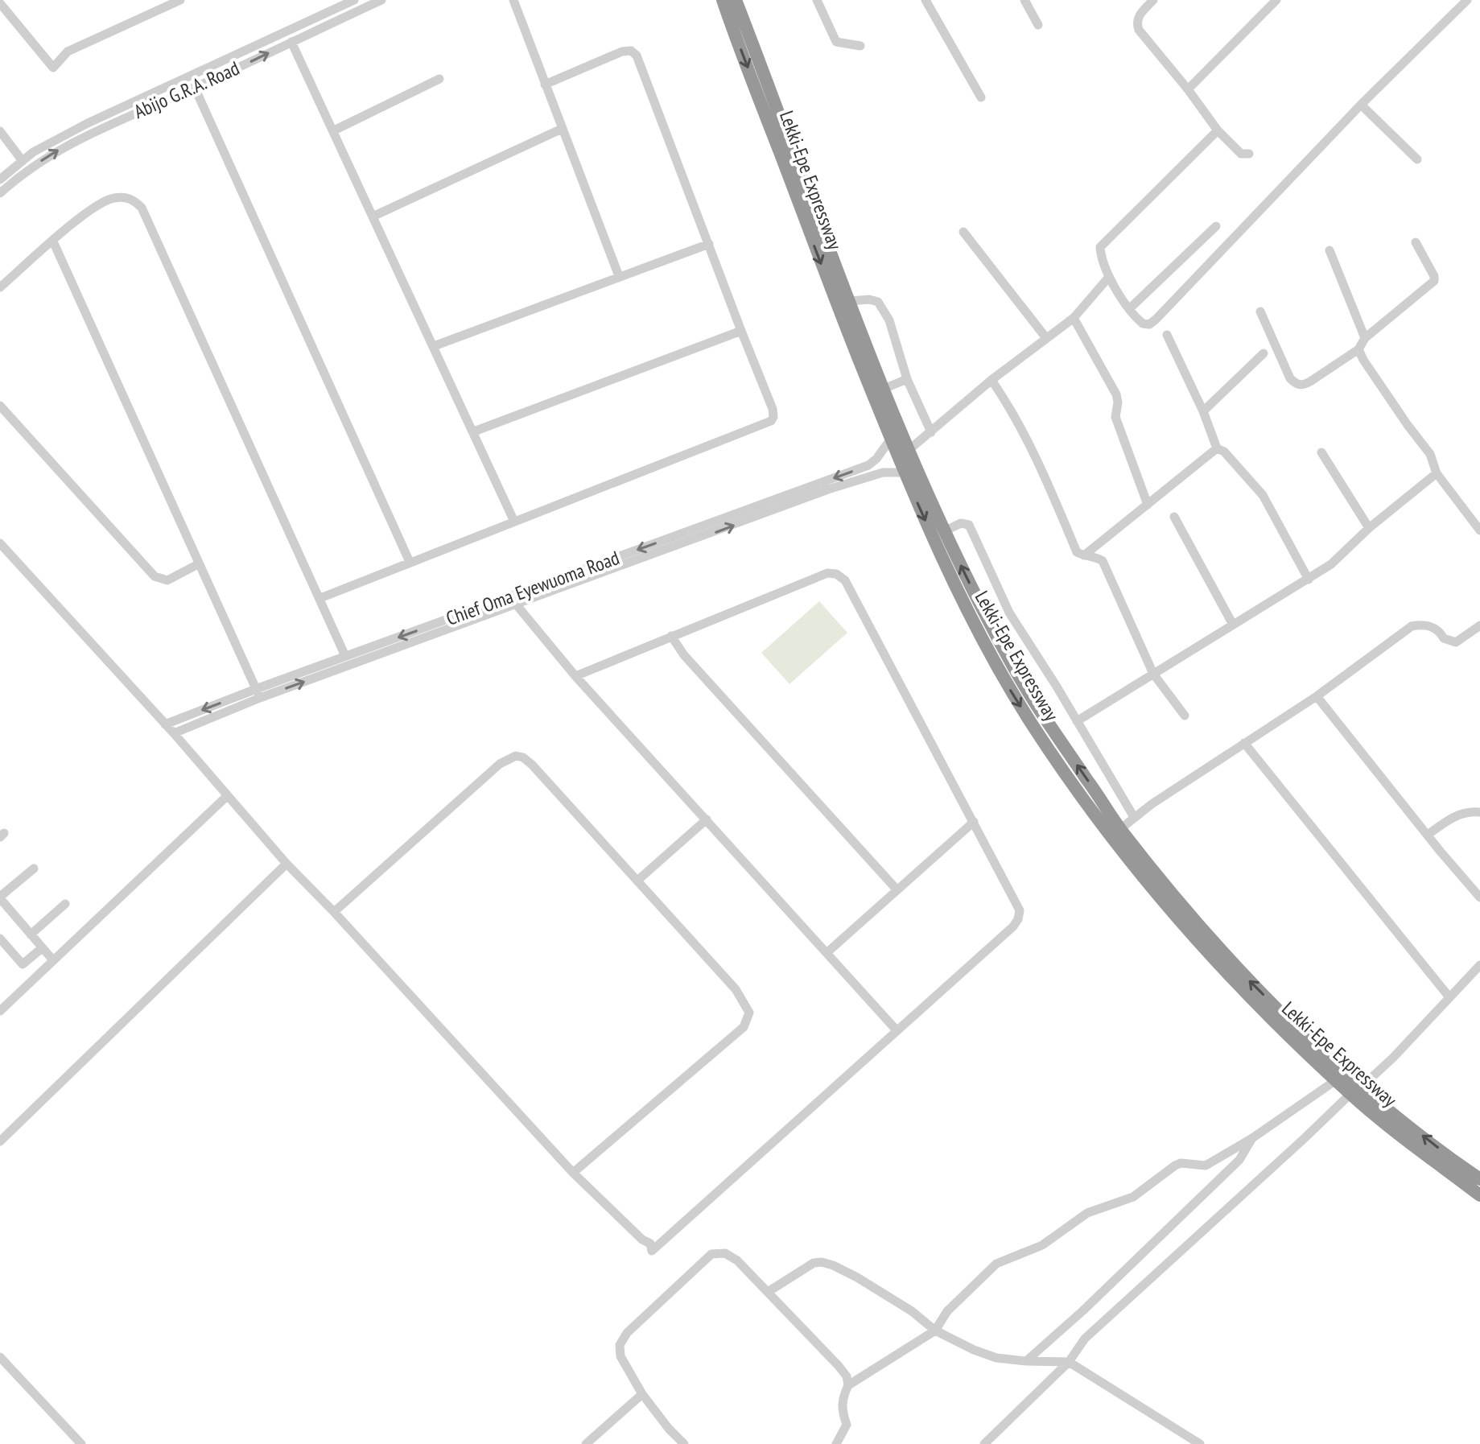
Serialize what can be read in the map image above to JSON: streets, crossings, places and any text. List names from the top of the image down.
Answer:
{
  "streets": {
    "highway": ["Lekki-Epe Expressway"],
    "street": ["Abijo G.R.A. Road", "Chief Oma Eyewuoma Road"]
  },
  "crossings": [
    ["Lekki-Epe Expressway", "Chief Oma Eyewuoma Road"]
  ]
}
